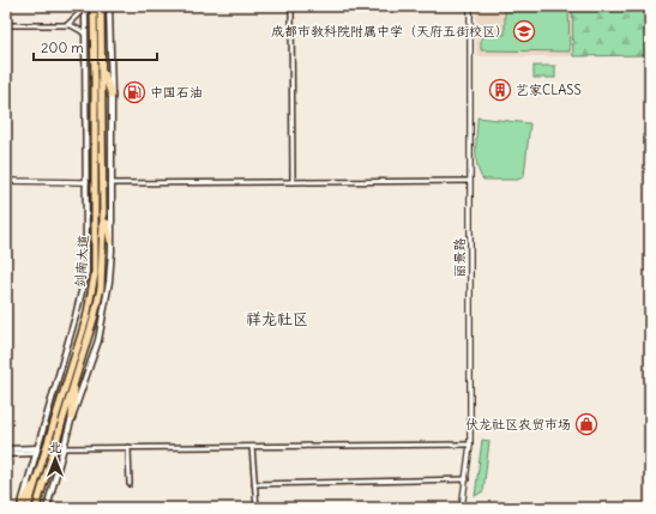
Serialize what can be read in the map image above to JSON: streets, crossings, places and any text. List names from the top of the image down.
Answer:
{
  "streets": {
    "highway": ["剑南大道"],
    "street": ["丽景路"]
  },
  "districts": ["祥龙社区"],
  "places": {
    "school or university": ["成都市教科院附属中学（天府五街校区）"],
    "building": ["艺家CLASS"],
    "fuel station": ["中国石油"],
    "shop": ["伏龙社区农贸市场"]
  },
  "scale_bar": "200 m",
  "north": "top"
}
